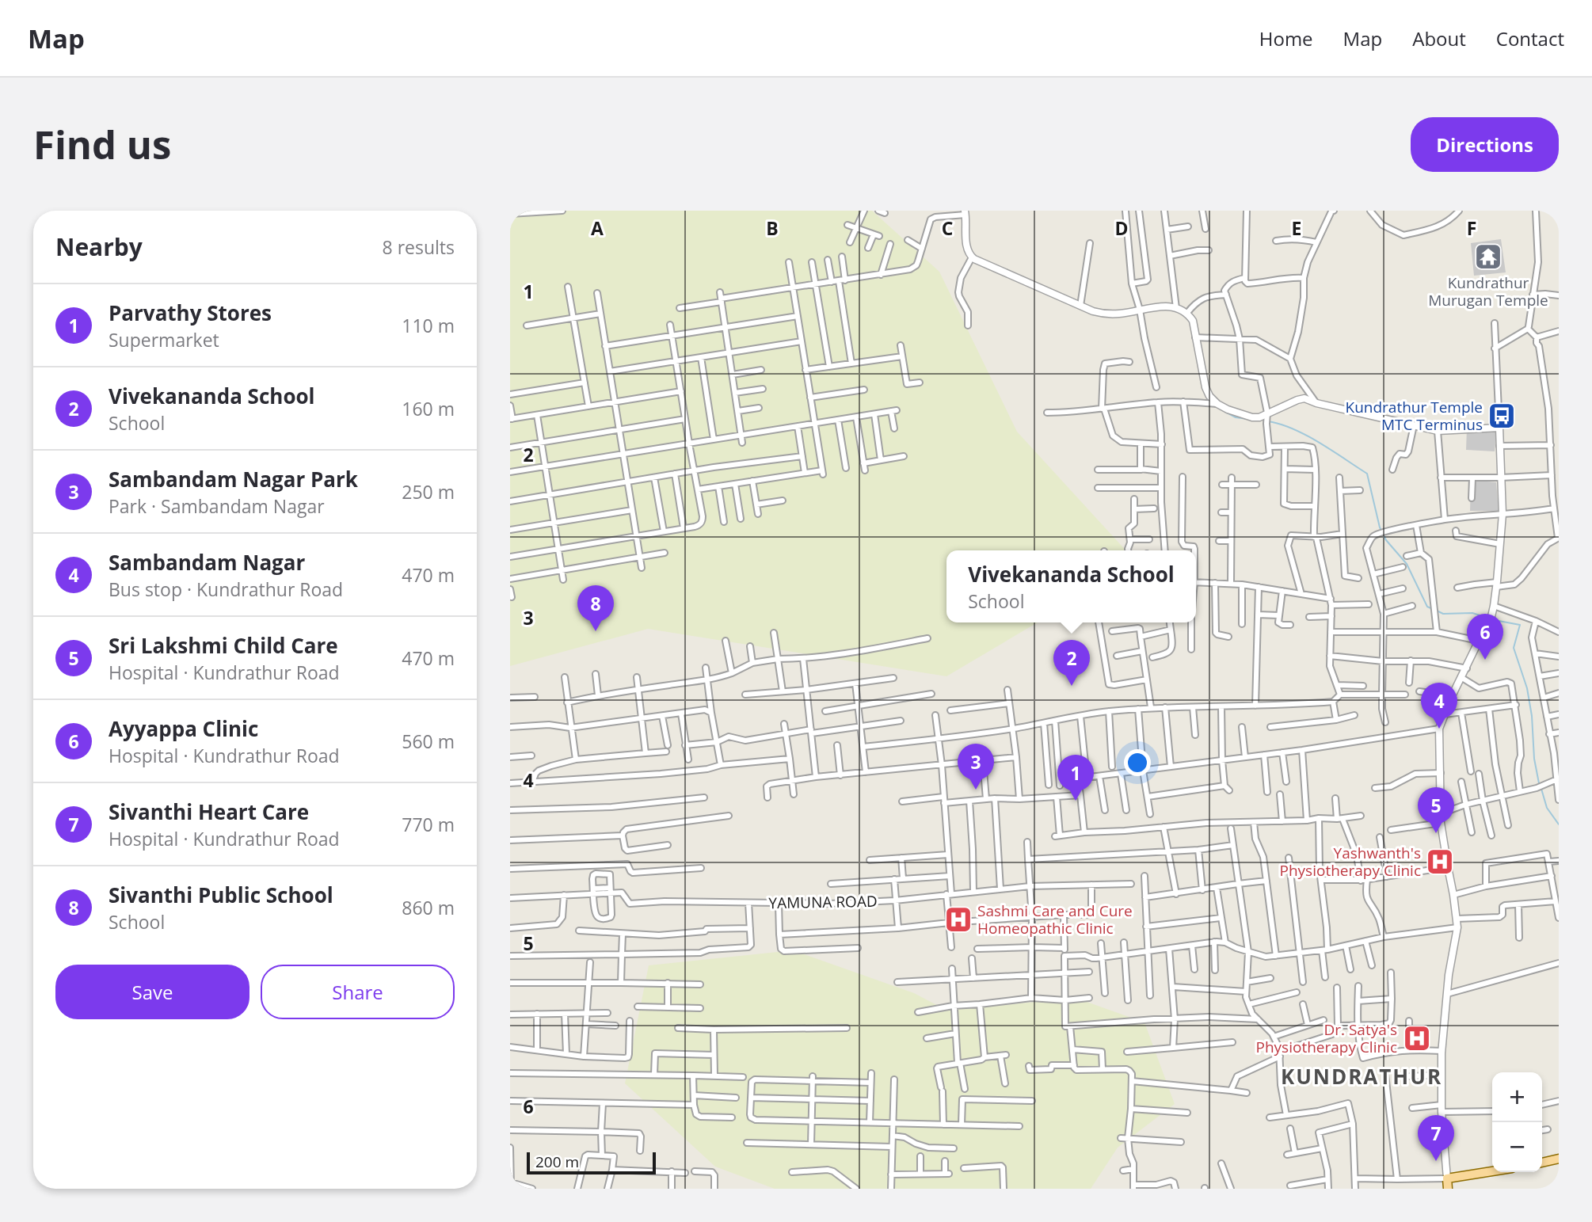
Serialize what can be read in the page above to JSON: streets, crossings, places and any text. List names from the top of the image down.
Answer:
{
  "streets": {
    "street": ["YAMUNA ROAD"]
  },
  "districts": ["KUNDRATHUR"],
  "places": {
    "temple": ["Kundrathur Murugan Temple"],
    "bus stop": ["Kundrathur Temple MTC Terminus"],
    "hospital": ["Yashwanth's Physiotherapy Clinic", "Sashmi Care and Cure Homeopathic Clinic", "Dr. Satya's Physiotherapy Clinic"]
  },
  "scale_bar": "200 m",
  "page": {
    "header": "Map",
    "nav": [
      "Home",
      "Map",
      "About",
      "Contact"
    ],
    "buttons": [
      "Directions",
      ["Save", "Share"]
    ],
    "title": "Find us",
    "heading": ["Nearby", "8 results"],
    "list": [
      {
        "mark": "1",
        "name": "Parvathy Stores",
        "note": "Supermarket",
        "value": "110 m"
      },
      {
        "mark": "2",
        "name": "Vivekananda School",
        "note": "School",
        "value": "160 m"
      },
      {
        "mark": "3",
        "name": "Sambandam Nagar Park",
        "note": "Park · Sambandam Nagar",
        "value": "250 m"
      },
      {
        "mark": "4",
        "name": "Sambandam Nagar",
        "note": "Bus stop · Kundrathur Road",
        "value": "470 m"
      },
      {
        "mark": "5",
        "name": "Sri Lakshmi Child Care",
        "note": "Hospital · Kundrathur Road",
        "value": "470 m"
      },
      {
        "mark": "6",
        "name": "Ayyappa Clinic",
        "note": "Hospital · Kundrathur Road",
        "value": "560 m"
      },
      {
        "mark": "7",
        "name": "Sivanthi Heart Care",
        "note": "Hospital · Kundrathur Road",
        "value": "770 m"
      },
      {
        "mark": "8",
        "name": "Sivanthi Public School",
        "note": "School",
        "value": "860 m"
      }
    ],
    "popup": ["Vivekananda School", "School"],
    "pins": [
      "8",
      "6",
      "2",
      "4",
      "3",
      "1",
      "5",
      "7"
    ],
    "map_buttons": ["+", "−"],
    "scale": "200 m"
  },
  "grid": {
    "columns": [
      "A",
      "B",
      "C",
      "D",
      "E",
      "F"
    ],
    "rows": [
      "1",
      "2",
      "3",
      "4",
      "5",
      "6"
    ]
  }
}
